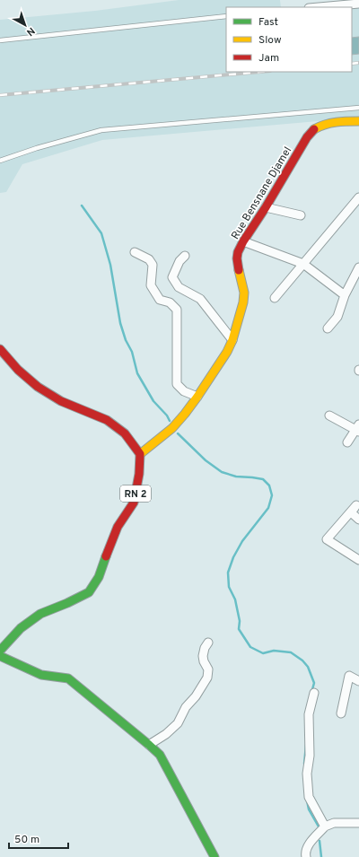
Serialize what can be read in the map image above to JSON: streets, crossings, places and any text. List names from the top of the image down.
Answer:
{
  "streets": {
    "main road": ["Rue Bensnane Djamel", "RN 2"]
  },
  "crossings": [
    ["Rue Bensnane Djamel", "RN 2"]
  ],
  "legend": ["Fast", "Slow", "Jam"],
  "scale_bar": "50 m",
  "north": "bottom right"
}
